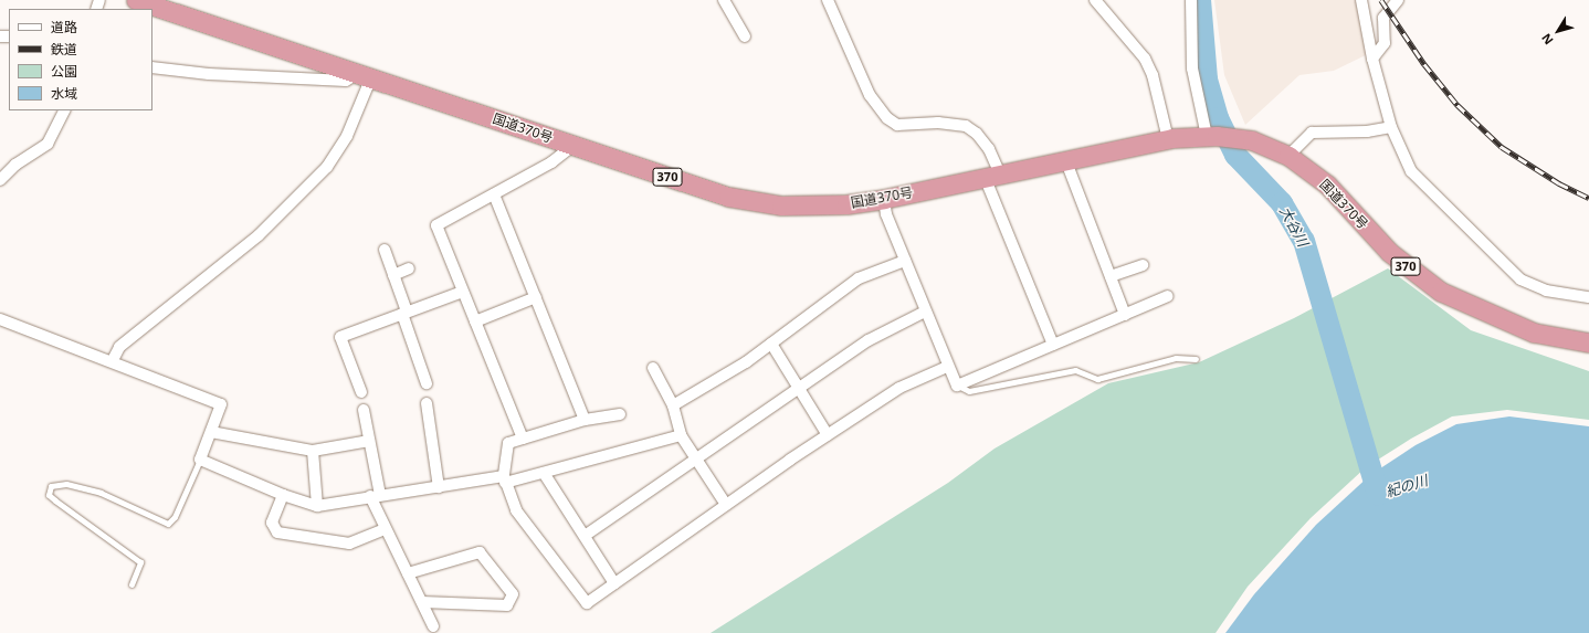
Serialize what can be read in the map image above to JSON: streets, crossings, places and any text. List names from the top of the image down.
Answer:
{
  "streets": {
    "highway": ["国道370号", "370"]
  },
  "water": ["大谷川", "紀の川"],
  "legend": [
    "道路",
    "鉄道",
    "公園",
    "水域"
  ],
  "north": "bottom left"
}
